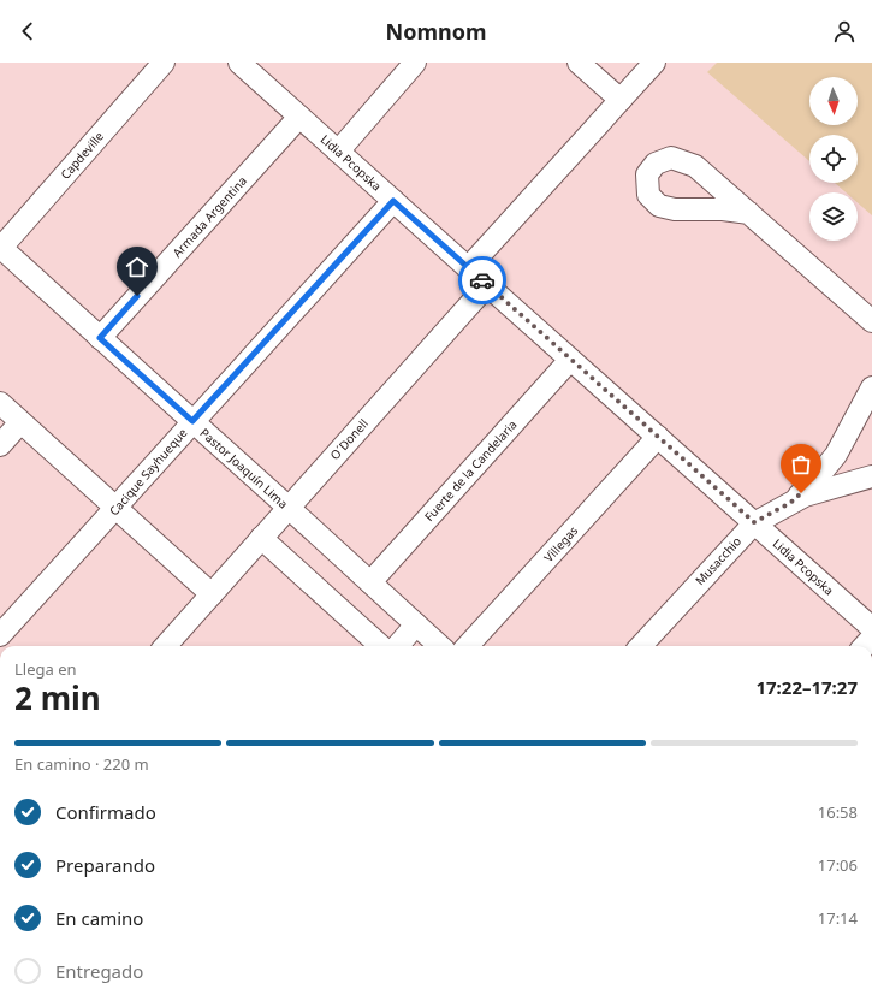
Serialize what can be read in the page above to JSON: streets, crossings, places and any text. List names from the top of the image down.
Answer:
{
  "streets": {
    "street": [
      "Capdeville",
      "Lidia Pcopska",
      "Armada Argentina",
      "O´Donell",
      "Pastor Joaquín Lima",
      "Fuerte de la Candelaria",
      "Cacique Sayhueque",
      "Villegas",
      "Musacchio"
    ]
  },
  "crossings": [
    ["Capdeville", "Pastor Joaquín Lima"],
    ["Lidia Pcopska", "Armada Argentina"],
    ["Lidia Pcopska", "O´Donell"],
    ["Lidia Pcopska", "Fuerte de la Candelaria"],
    ["Lidia Pcopska", "Cacique Sayhueque"],
    ["Lidia Pcopska", "Villegas"],
    ["Lidia Pcopska", "Musacchio"],
    ["Armada Argentina", "Pastor Joaquín Lima"],
    ["O´Donell", "Pastor Joaquín Lima"],
    ["Pastor Joaquín Lima", "Fuerte de la Candelaria"],
    ["Pastor Joaquín Lima", "Cacique Sayhueque"]
  ],
  "north": "bottom",
  "page": {
    "header": "Nomnom",
    "heading": ["2 min", "Llega en", "17:22–17:27"],
    "bar": "En camino · 220 m",
    "list": [
      ["Confirmado", "16:58"],
      ["Preparando", "17:06"],
      ["En camino", "17:14"],
      "Entregado"
    ]
  }
}
